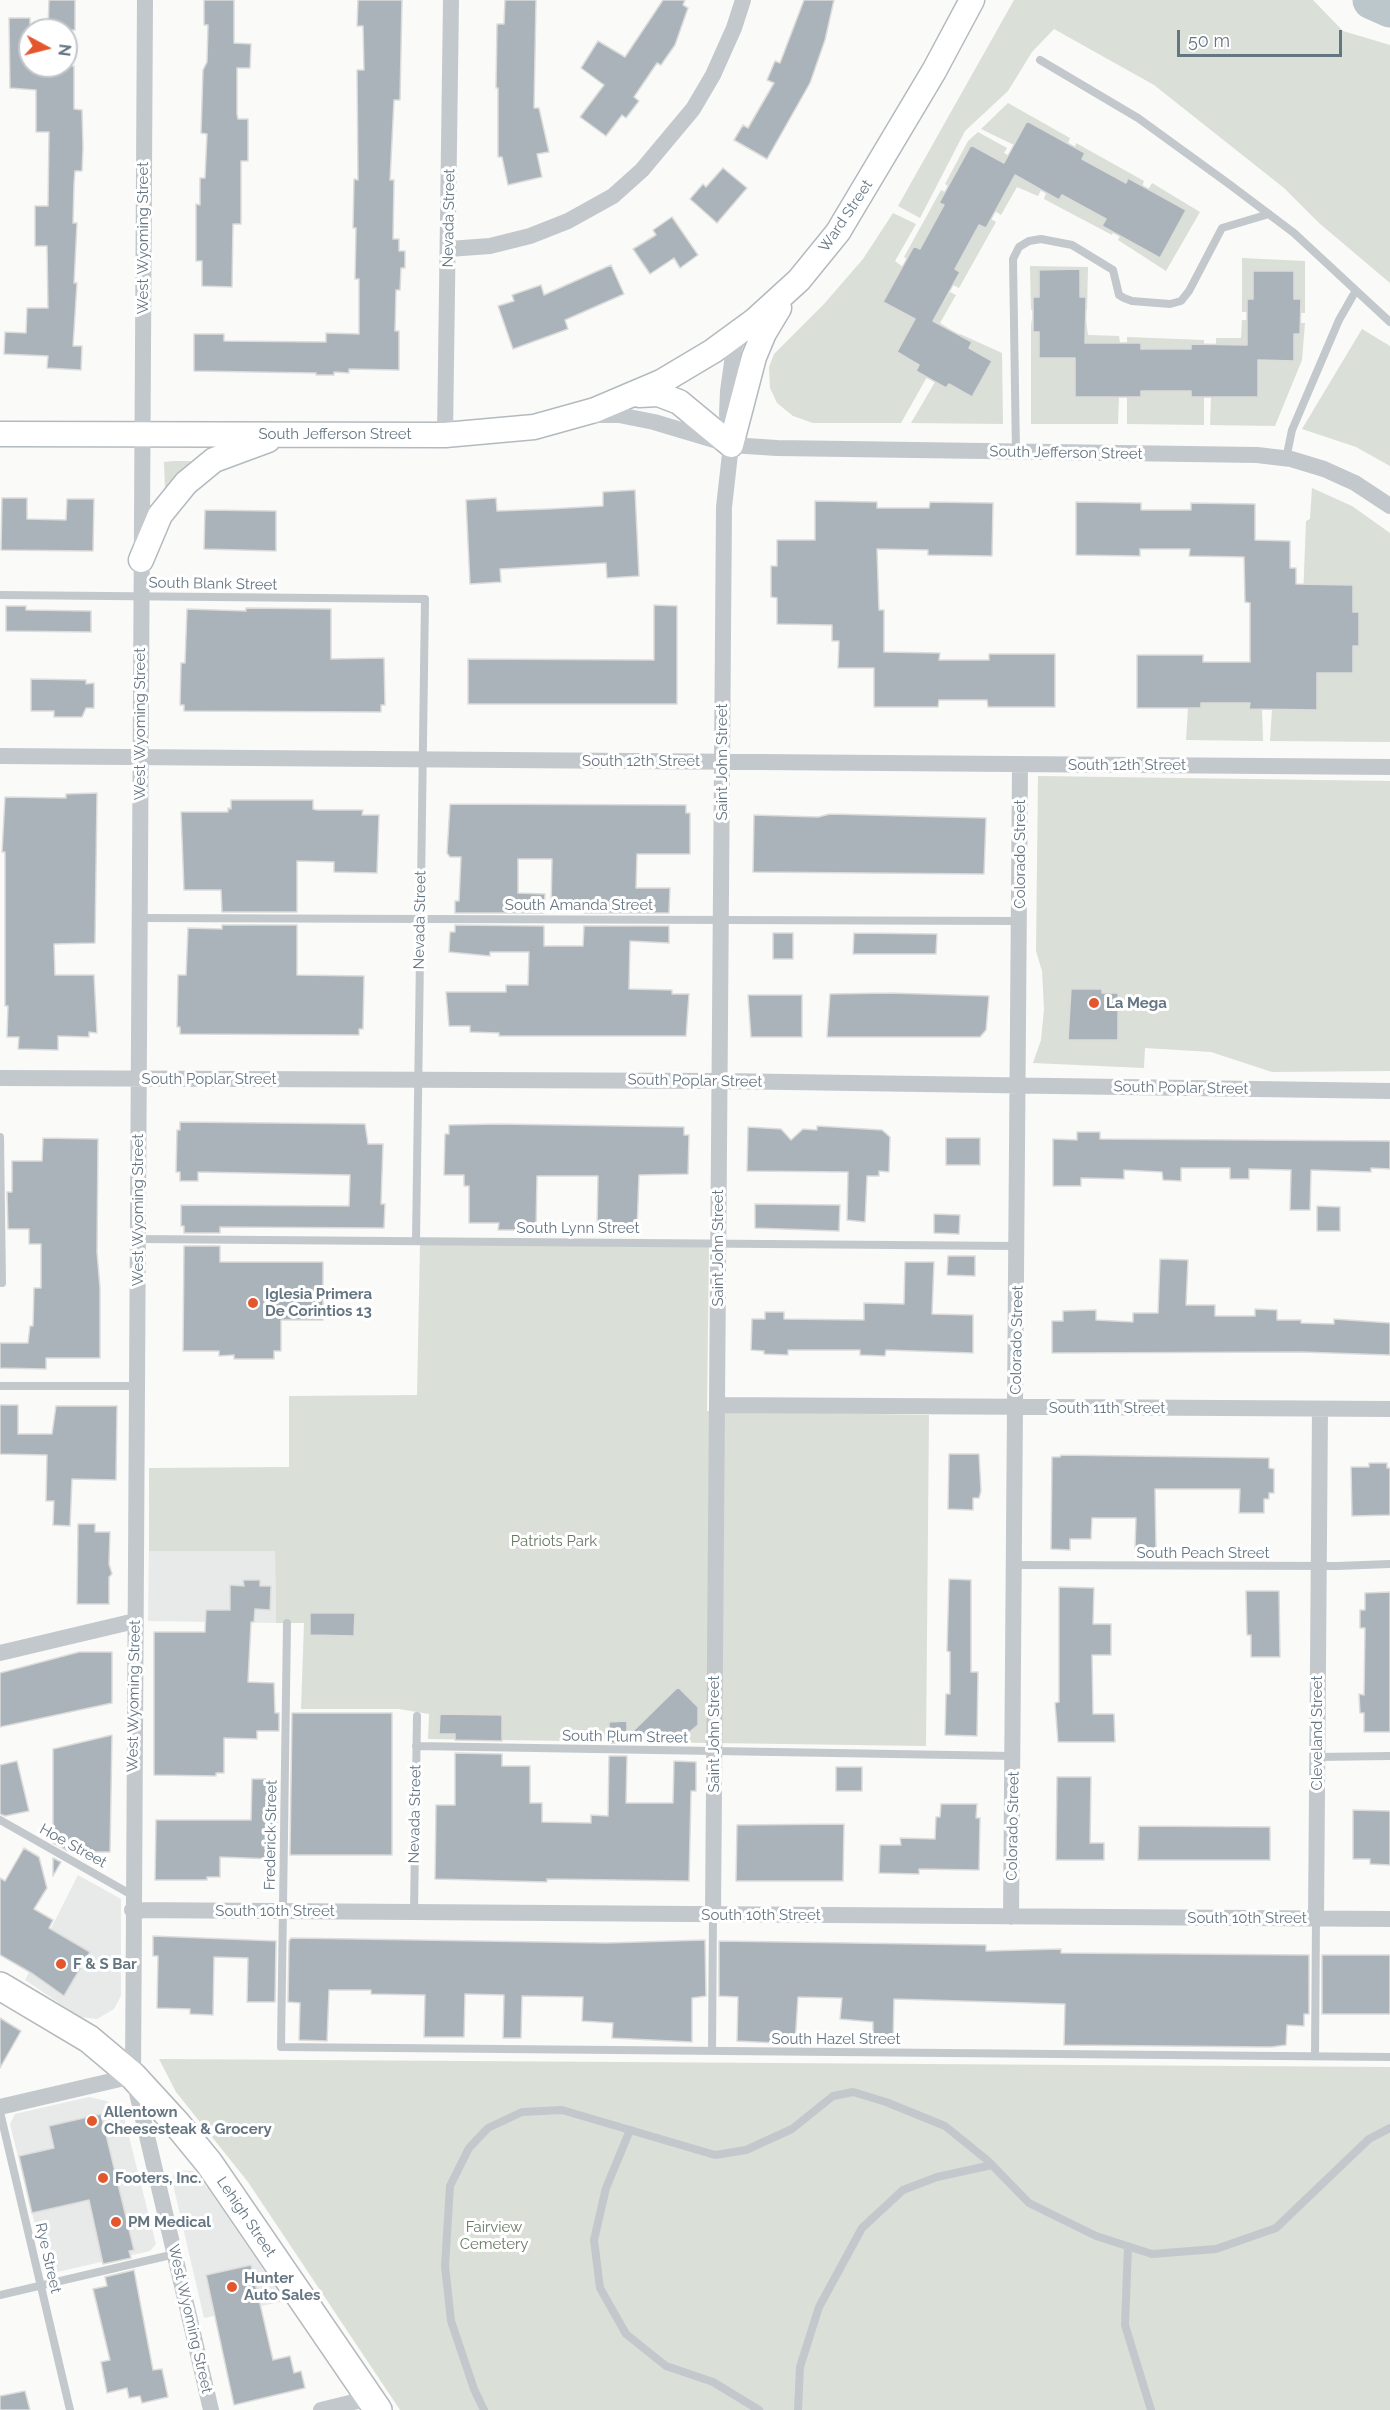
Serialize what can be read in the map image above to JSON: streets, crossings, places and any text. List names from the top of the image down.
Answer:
{
  "streets": {
    "main road": ["Ward Street", "South Jefferson Street", "Lehigh Street"],
    "street": [
      "Nevada Street",
      "West Wyoming Street",
      "South 12th Street",
      "Saint John Street",
      "Colorado Street",
      "South Poplar Street",
      "South 11th Street",
      "Cleveland Street",
      "South 10th Street"
    ],
    "lane": [
      "South Blank Street",
      "South Amanda Street",
      "South Lynn Street",
      "South Peach Street",
      "South Plum Street",
      "Frederick Street",
      "Hoe Street",
      "South Hazel Street",
      "Rye Street"
    ]
  },
  "crossings": [
    ["Ward Street", "South Jefferson Street"],
    ["Ward Street", "Saint John Street"],
    ["Nevada Street", "South Jefferson Street"],
    ["Nevada Street", "South Blank Street"],
    ["Nevada Street", "South 12th Street"],
    ["Nevada Street", "South Amanda Street"],
    ["Nevada Street", "South Poplar Street"],
    ["Nevada Street", "South Lynn Street"],
    ["Nevada Street", "South Plum Street"],
    ["Nevada Street", "South 10th Street"],
    ["West Wyoming Street", "South Jefferson Street"],
    ["West Wyoming Street", "South Blank Street"],
    ["West Wyoming Street", "South 12th Street"],
    ["West Wyoming Street", "South Amanda Street"],
    ["West Wyoming Street", "South Poplar Street"],
    ["West Wyoming Street", "South Lynn Street"],
    ["West Wyoming Street", "Hoe Street"],
    ["West Wyoming Street", "South 10th Street"],
    ["West Wyoming Street", "Lehigh Street"],
    ["South Jefferson Street", "Saint John Street"],
    ["South 12th Street", "Saint John Street"],
    ["South 12th Street", "Colorado Street"],
    ["Saint John Street", "South Amanda Street"],
    ["Saint John Street", "South Poplar Street"],
    ["Saint John Street", "South Lynn Street"],
    ["Saint John Street", "South 11th Street"],
    ["Saint John Street", "South Plum Street"],
    ["Saint John Street", "South 10th Street"],
    ["Saint John Street", "South Hazel Street"],
    ["Colorado Street", "South Amanda Street"],
    ["Colorado Street", "South Poplar Street"],
    ["Colorado Street", "South Lynn Street"],
    ["Colorado Street", "South 11th Street"],
    ["Colorado Street", "South Peach Street"],
    ["Colorado Street", "South Plum Street"],
    ["Colorado Street", "South 10th Street"],
    ["South 11th Street", "Cleveland Street"],
    ["South Peach Street", "Cleveland Street"],
    ["Cleveland Street", "South 10th Street"],
    ["Cleveland Street", "South Hazel Street"],
    ["Frederick Street", "South 10th Street"],
    ["Frederick Street", "South Hazel Street"],
    ["Hoe Street", "South 10th Street"]
  ],
  "parks": ["Patriots Park", "Fairview Cemetery"],
  "places": [
    "La Mega",
    "Iglesia Primera De Corintios 13",
    "F & S Bar",
    "Allentown Cheesesteak & Grocery",
    "Footers, Inc.",
    "PM Medical",
    "Hunter Auto Sales"
  ],
  "scale_bar": "50 m",
  "north": "right"
}
